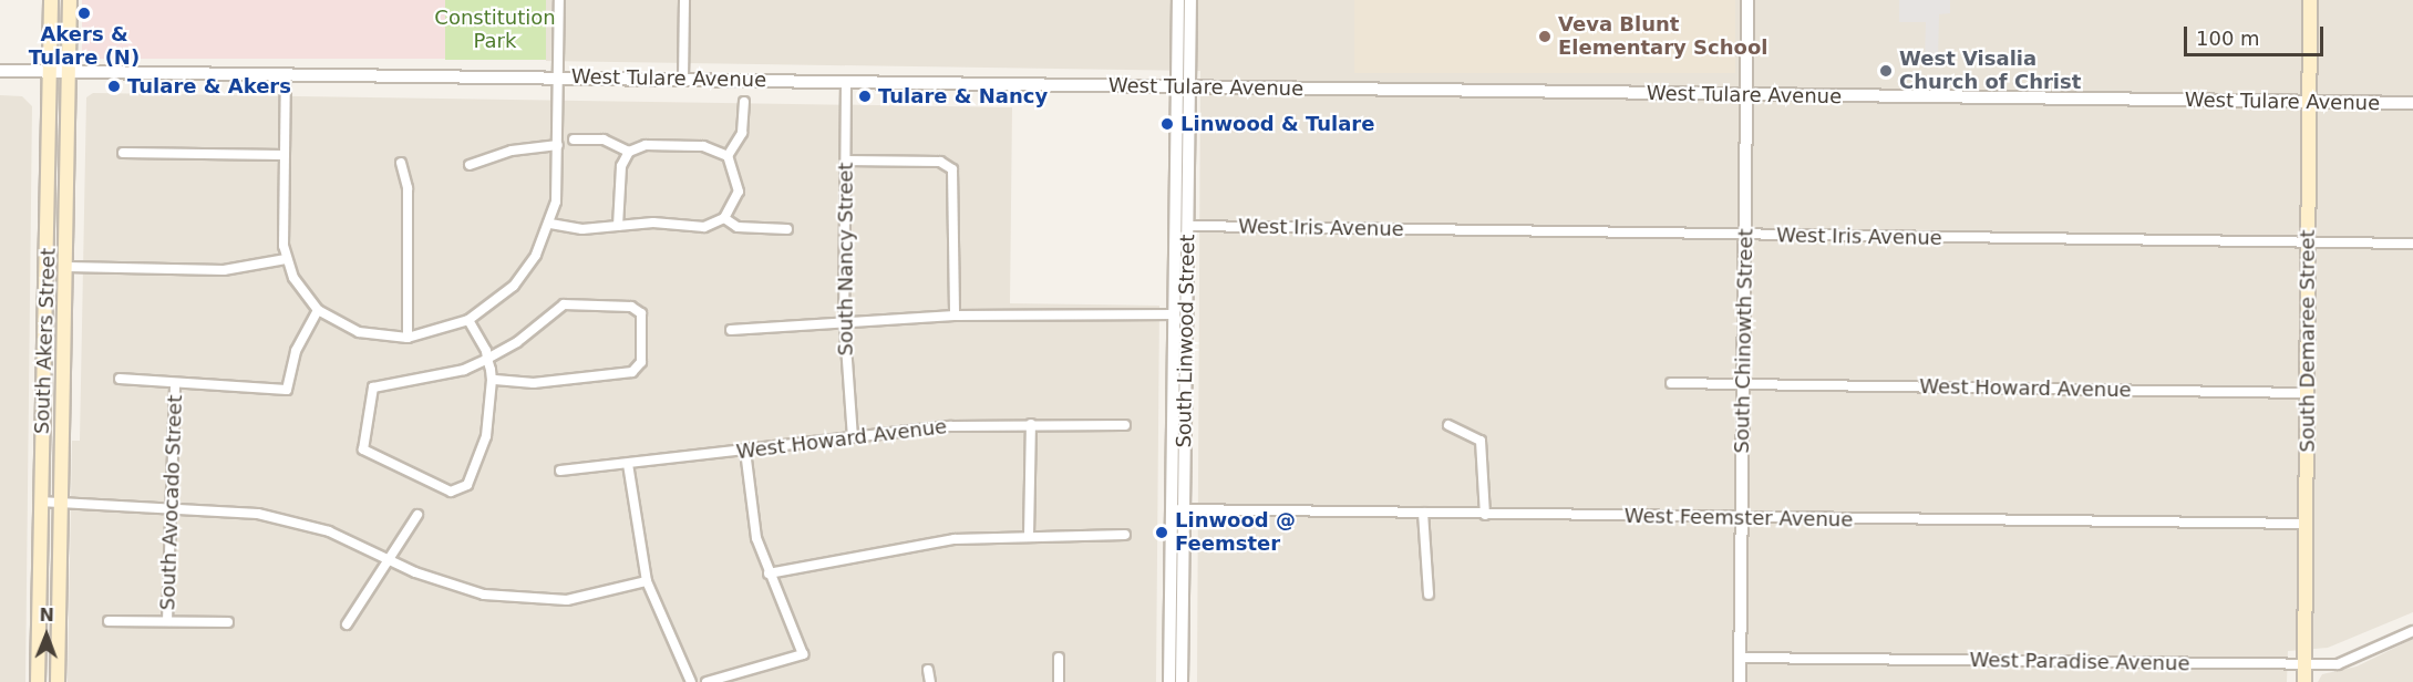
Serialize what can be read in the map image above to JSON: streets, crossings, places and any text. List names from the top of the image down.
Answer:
{
  "streets": {
    "main road": ["South Akers Street", "South Demaree Street"],
    "street": [
      "West Tulare Avenue",
      "West Iris Avenue",
      "South Nancy Street",
      "South Linwood Street",
      "South Chinowth Street",
      "West Howard Avenue",
      "South Avocado Street",
      "West Feemster Avenue",
      "West Paradise Avenue"
    ]
  },
  "crossings": [
    ["West Tulare Avenue", "South Nancy Street"],
    ["West Tulare Avenue", "South Akers Street"],
    ["West Tulare Avenue", "South Linwood Street"],
    ["West Tulare Avenue", "South Chinowth Street"],
    ["West Tulare Avenue", "South Demaree Street"],
    ["West Iris Avenue", "South Linwood Street"],
    ["West Iris Avenue", "South Chinowth Street"],
    ["West Iris Avenue", "South Demaree Street"],
    ["South Nancy Street", "West Howard Avenue"],
    ["South Linwood Street", "West Feemster Avenue"],
    ["South Chinowth Street", "West Howard Avenue"],
    ["South Chinowth Street", "West Feemster Avenue"],
    ["South Chinowth Street", "West Paradise Avenue"],
    ["South Demaree Street", "West Howard Avenue"],
    ["South Demaree Street", "West Feemster Avenue"],
    ["South Demaree Street", "West Paradise Avenue"]
  ],
  "parks": ["Constitution Park"],
  "places": [
    "Akers & Tulare (N)",
    "Veva Blunt Elementary School",
    "West Visalia Church of Christ",
    "Tulare & Akers",
    "Tulare & Nancy",
    "Linwood & Tulare",
    "Linwood @ Feemster"
  ],
  "scale_bar": "100 m",
  "north": "top"
}
